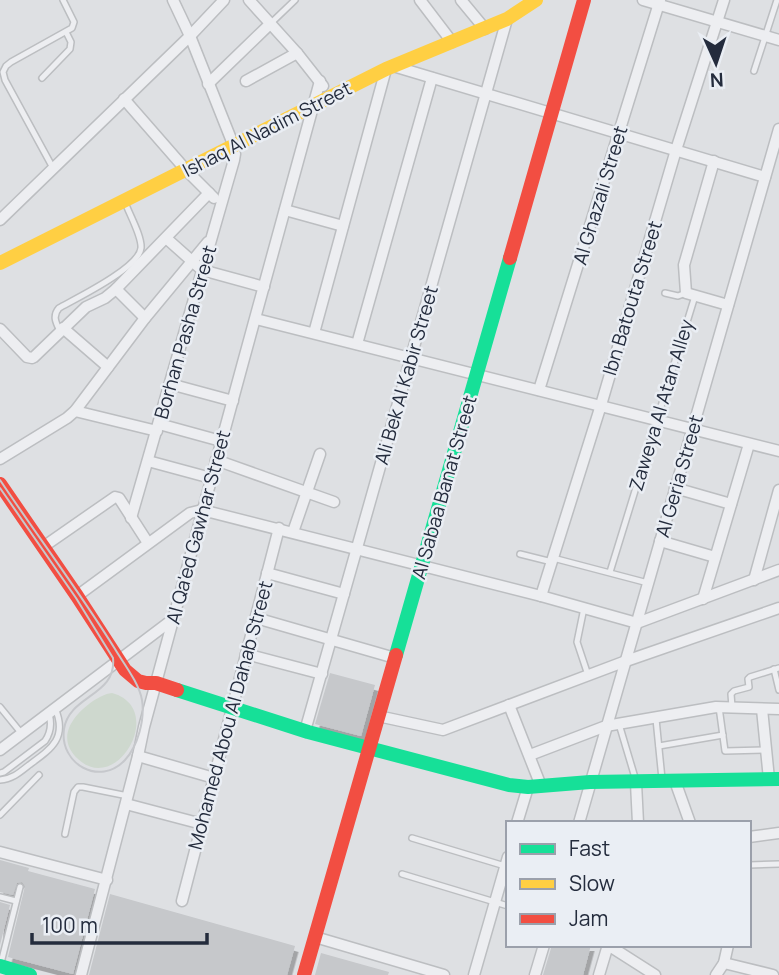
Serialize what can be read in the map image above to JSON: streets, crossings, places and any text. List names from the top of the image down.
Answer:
{
  "streets": {
    "main road": ["Ishaq Al Nadim Street", "Al Sabaa Banat Street"],
    "street": [
      "Al Ghazali Street",
      "Ibn Batouta Street",
      "Borhan Pasha Street",
      "Ali Bek Al Kabir Street",
      "Zaweya Al Atan Alley",
      "Al Geria Street",
      "Al Qa'ed Gawhar Street",
      "Mohamed Abou Al Dahab Street"
    ]
  },
  "crossings": [
    ["Ishaq Al Nadim Street", "Borhan Pasha Street"],
    ["Ishaq Al Nadim Street", "Ali Bek Al Kabir Street"],
    ["Ishaq Al Nadim Street", "Al Qa'ed Gawhar Street"]
  ],
  "legend": ["Fast", "Slow", "Jam"],
  "scale_bar": "100 m",
  "north": "bottom"
}
